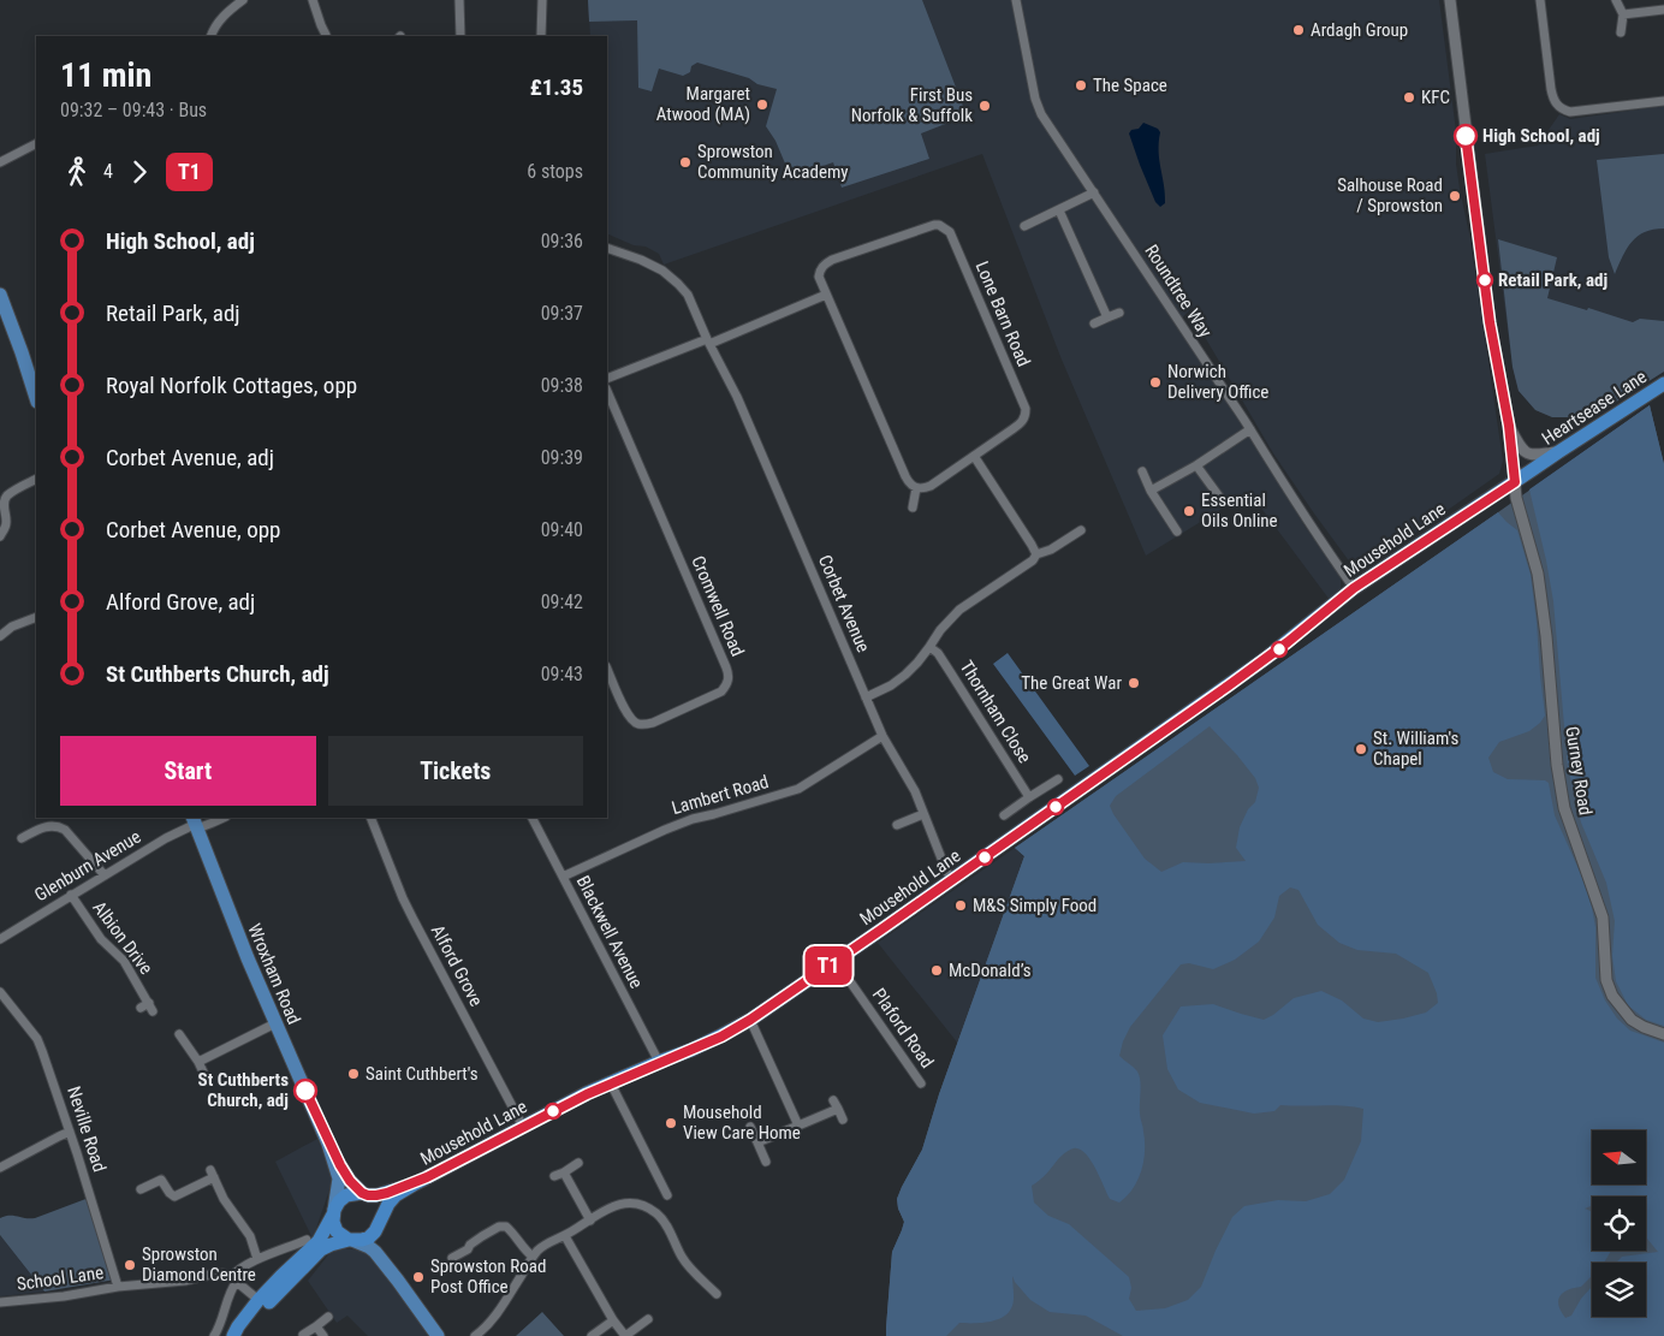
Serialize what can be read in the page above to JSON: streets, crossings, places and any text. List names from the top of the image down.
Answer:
{
  "streets": {
    "highway": ["Heartsease Lane", "Mousehold Lane"],
    "main road": ["Wroxham Road"],
    "street": [
      "Roundtree Way",
      "Lone Barn Road",
      "Corbet Avenue",
      "Cromwell Road",
      "Thornham Close",
      "Gurney Road",
      "Lambert Road",
      "Glenburn Avenue",
      "Blackwell Avenue",
      "Albion Drive",
      "Alford Grove",
      "Plaford Road",
      "Neville Road",
      "School Lane"
    ]
  },
  "crossings": [
    ["Roundtree Way", "Mousehold Lane"],
    ["Heartsease Lane", "Mousehold Lane"],
    ["Heartsease Lane", "Gurney Road"],
    ["Mousehold Lane", "Corbet Avenue"],
    ["Mousehold Lane", "Gurney Road"],
    ["Mousehold Lane", "Blackwell Avenue"],
    ["Mousehold Lane", "Alford Grove"],
    ["Mousehold Lane", "Wroxham Road"],
    ["Mousehold Lane", "Plaford Road"],
    ["Corbet Avenue", "Lambert Road"],
    ["Lambert Road", "Blackwell Avenue"],
    ["Glenburn Avenue", "Albion Drive"],
    ["Glenburn Avenue", "Wroxham Road"],
    ["Neville Road", "School Lane"]
  ],
  "places": [
    "Ardagh Group",
    "The Space",
    "KFC",
    "Margaret Atwood (MA)",
    "First Bus Norfolk & Suffolk",
    "High School, adj",
    "Sprowston Community Academy",
    "Salhouse Road / Sprowston",
    "Retail Park, adj",
    "Norwich Delivery Office",
    "Essential Oils Online",
    "The Great War",
    "St. William's Chapel",
    "M&S Simply Food",
    "McDonald’s",
    "Saint Cuthbert's",
    "St Cuthberts Church, adj",
    "Mousehold View Care Home",
    "Sprowston Diamond Centre",
    "Sprowston Road Post Office"
  ],
  "lines": ["bus line T1"],
  "north": "left",
  "page": {
    "on_map": "T1",
    "heading": ["11 min", "09:32 – 09:43 · Bus", "£1.35"],
    "legs": ["4", "T1", "6 stops"],
    "list": [
      {
        "name": "High School, adj",
        "value": "09:36"
      },
      {
        "name": "Retail Park, adj",
        "value": "09:37"
      },
      {
        "name": "Royal Norfolk Cottages, opp",
        "value": "09:38"
      },
      {
        "name": "Corbet Avenue, adj",
        "value": "09:39"
      },
      {
        "name": "Corbet Avenue, opp",
        "value": "09:40"
      },
      {
        "name": "Alford Grove, adj",
        "value": "09:42"
      },
      {
        "name": "St Cuthberts Church, adj",
        "value": "09:43"
      }
    ],
    "buttons": ["Start", "Tickets"]
  }
}
